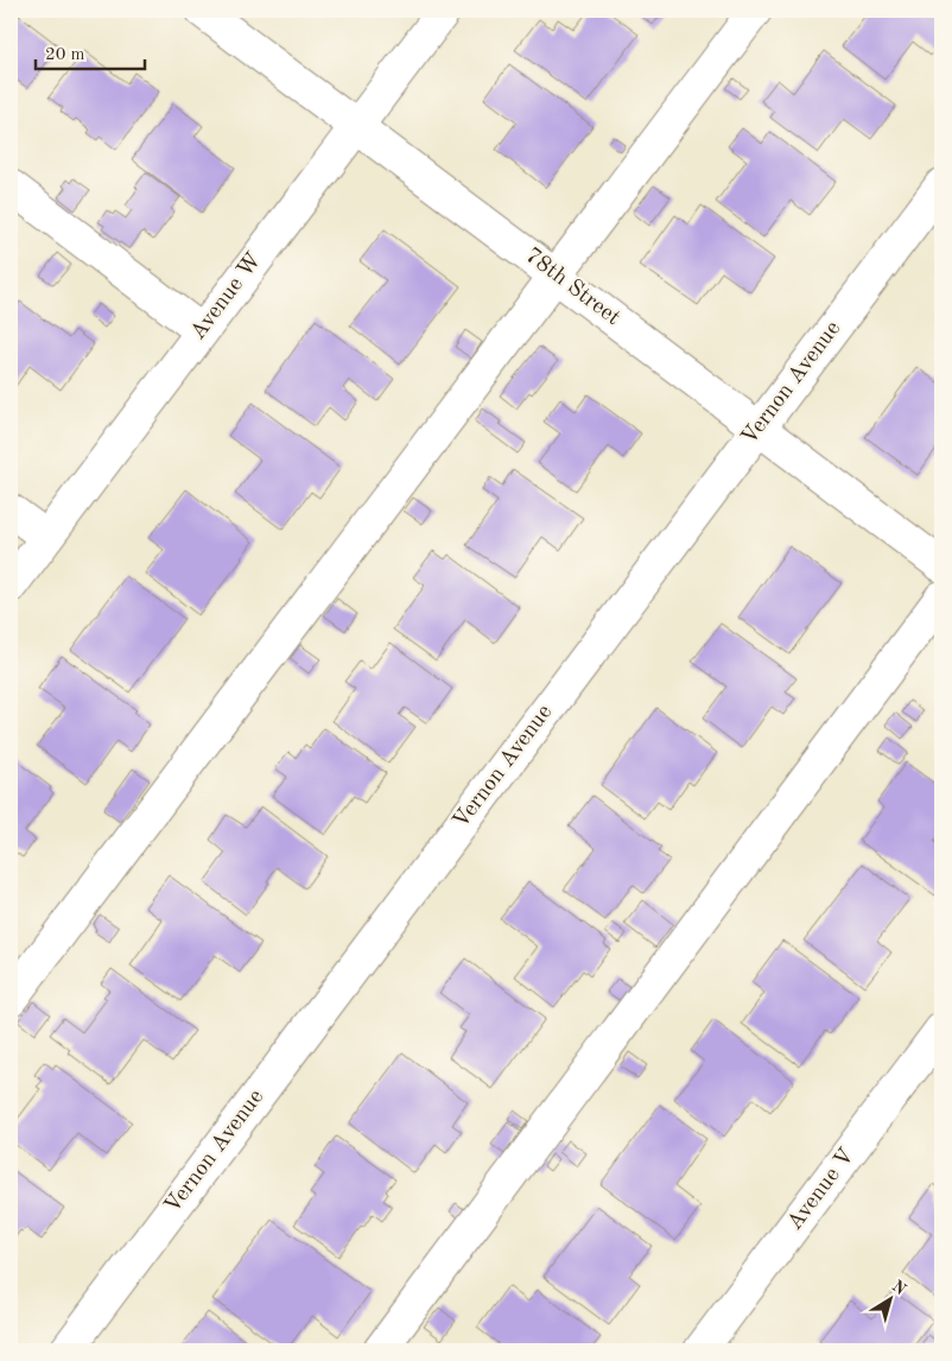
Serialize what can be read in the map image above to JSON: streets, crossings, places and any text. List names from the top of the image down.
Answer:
{
  "streets": {
    "street": [
      "78th Street",
      "Avenue W",
      "Vernon Avenue",
      "Avenue V"
    ]
  },
  "crossings": [
    ["78th Street", "Avenue W"],
    ["78th Street", "Vernon Avenue"]
  ],
  "scale_bar": "20 m",
  "north": "top right"
}
